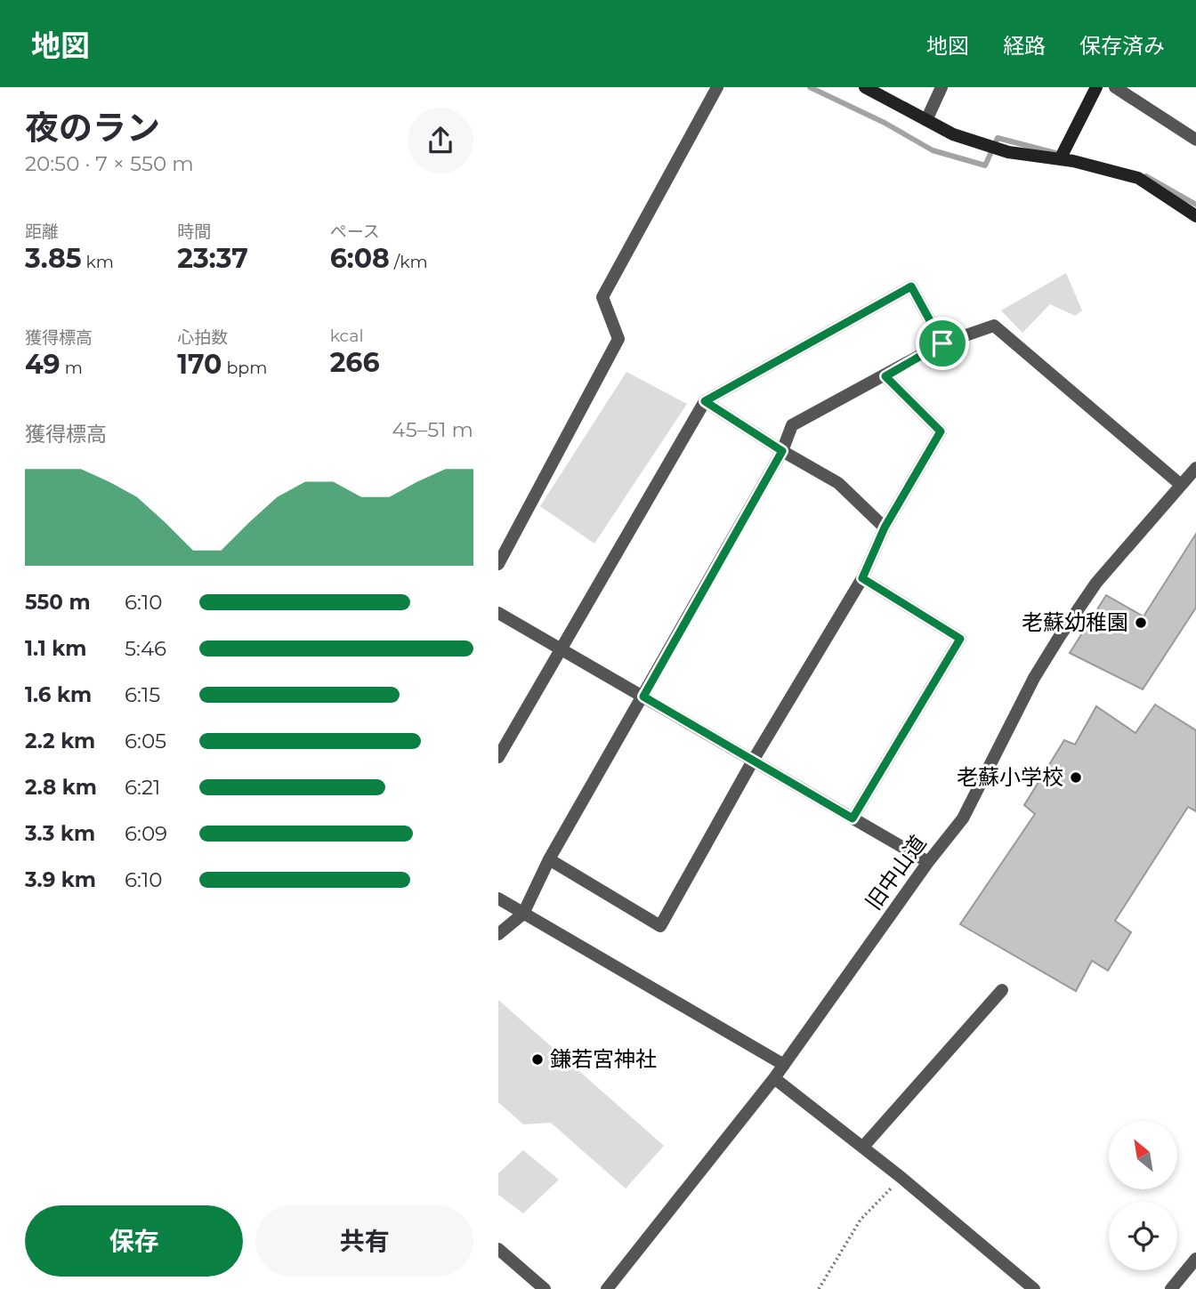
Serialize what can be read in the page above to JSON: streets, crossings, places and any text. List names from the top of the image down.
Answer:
{
  "streets": {
    "street": ["旧中山道"]
  },
  "places": ["老蘇幼稚園", "老蘇小学校", "鎌若宮神社"],
  "north": "top left",
  "page": {
    "header": "地図",
    "nav": ["地図", "経路", "保存済み"],
    "heading": ["夜のラン", "20:50 · 7 × 550 m"],
    "stats": [
      ["距離", "3.85 km"],
      ["時間", "23:37"],
      ["ペース", "6:08 /km"],
      ["獲得標高", "49 m"],
      ["心拍数", "170 bpm"],
      ["kcal", "266"]
    ],
    "chart": ["獲得標高", "45–51 m"],
    "list": [
      {
        "name": "550 m",
        "note": "6:10"
      },
      {
        "name": "1.1 km",
        "note": "5:46"
      },
      {
        "name": "1.6 km",
        "note": "6:15"
      },
      {
        "name": "2.2 km",
        "note": "6:05"
      },
      {
        "name": "2.8 km",
        "note": "6:21"
      },
      {
        "name": "3.3 km",
        "note": "6:09"
      },
      {
        "name": "3.9 km",
        "note": "6:10"
      }
    ],
    "buttons": ["保存", "共有"]
  }
}
